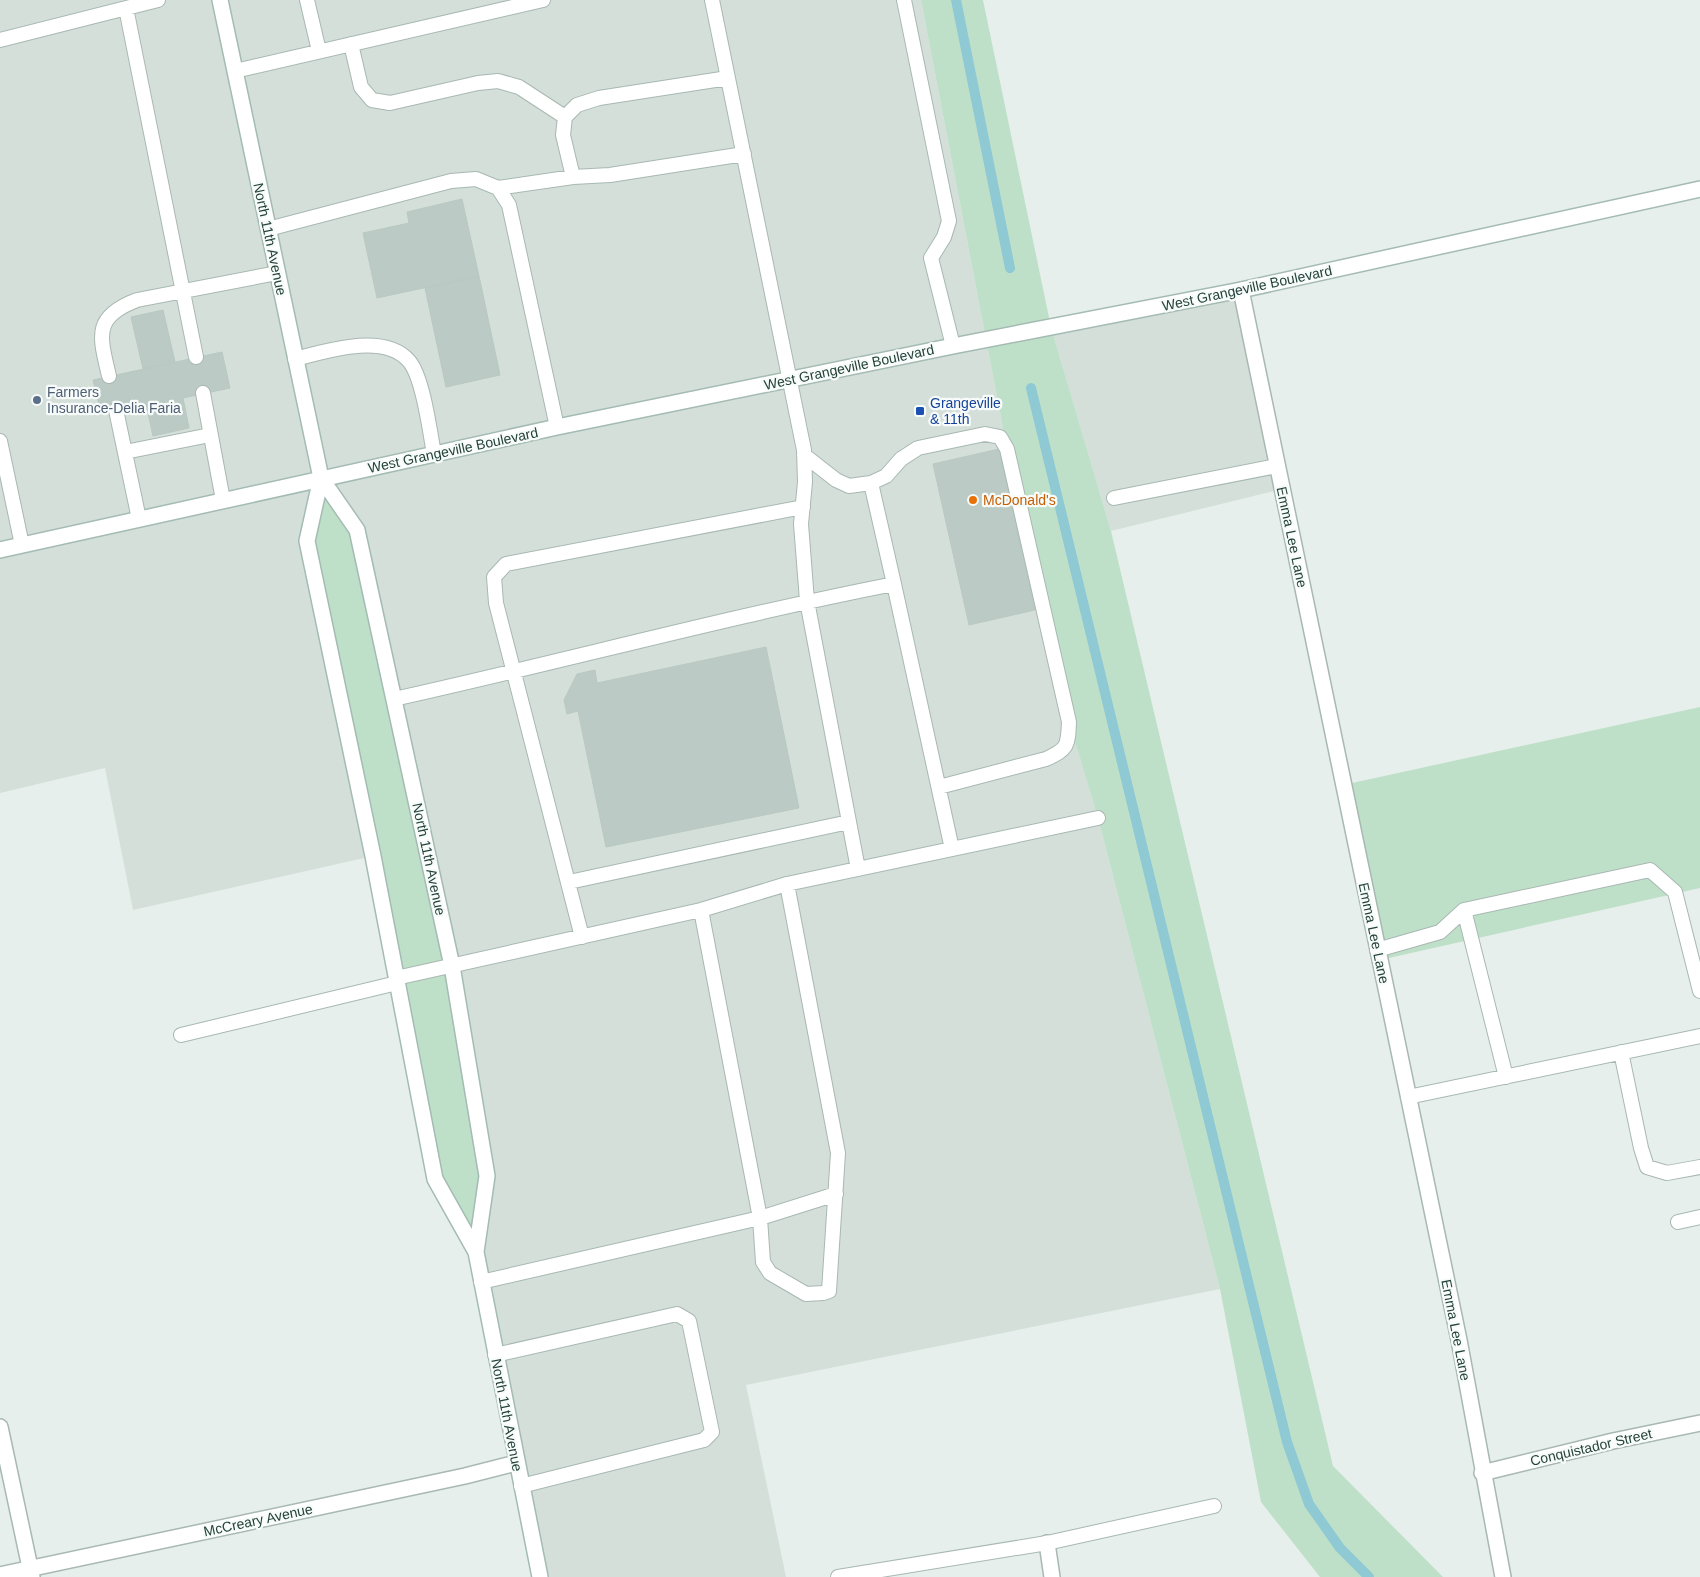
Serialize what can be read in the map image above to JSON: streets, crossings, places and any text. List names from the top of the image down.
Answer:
{
  "streets": {
    "main road": [
      "North 11th Avenue",
      "West Grangeville Boulevard",
      "Emma Lee Lane",
      "Conquistador Street",
      "McCreary Avenue"
    ]
  },
  "crossings": [
    ["North 11th Avenue", "West Grangeville Boulevard"],
    ["North 11th Avenue", "McCreary Avenue"],
    ["West Grangeville Boulevard", "Emma Lee Lane"],
    ["Emma Lee Lane", "Conquistador Street"]
  ],
  "places": {
    "other": ["Farmers Insurance-Delia Faria", "McDonald's"],
    "transit": ["Grangeville & 11th"]
  }
}
